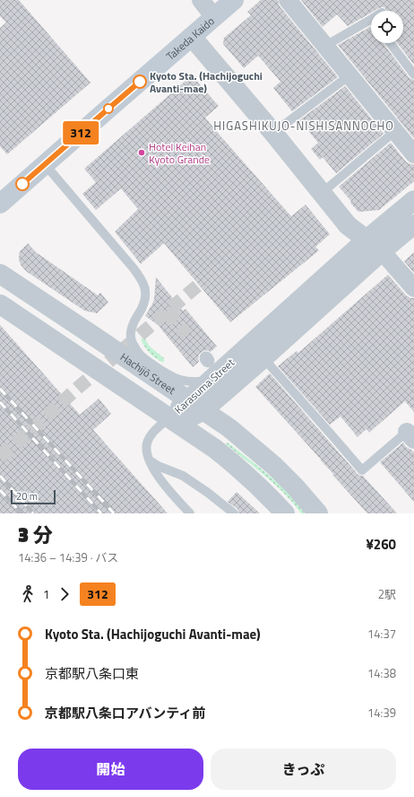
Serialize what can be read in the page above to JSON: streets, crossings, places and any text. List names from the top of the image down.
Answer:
{
  "streets": {
    "main road": ["Takeda Kaido"],
    "street": ["Hachijō Street", "Karasuma Street"]
  },
  "crossings": [
    ["Hachijō Street", "Karasuma Street"]
  ],
  "districts": ["HIGASHIKUJO-NISHISANNOCHO"],
  "places": ["Kyoto Sta. (Hachijoguchi Avanti-mae)", "Hotel Keihan Kyoto Grande"],
  "lines": ["bus line 312"],
  "scale_bar": "20 m",
  "page": {
    "on_map": "312",
    "scale": "20 m",
    "heading": ["3 分", "14:36 – 14:39 · バス", "¥260"],
    "legs": ["1", "312", "2駅"],
    "list": [
      {
        "name": "Kyoto Sta. (Hachijoguchi Avanti-mae)",
        "value": "14:37"
      },
      {
        "name": "京都駅八条口東",
        "value": "14:38"
      },
      {
        "name": "京都駅八条口アバンティ前",
        "value": "14:39"
      }
    ],
    "buttons": ["開始", "きっぷ"]
  }
}
